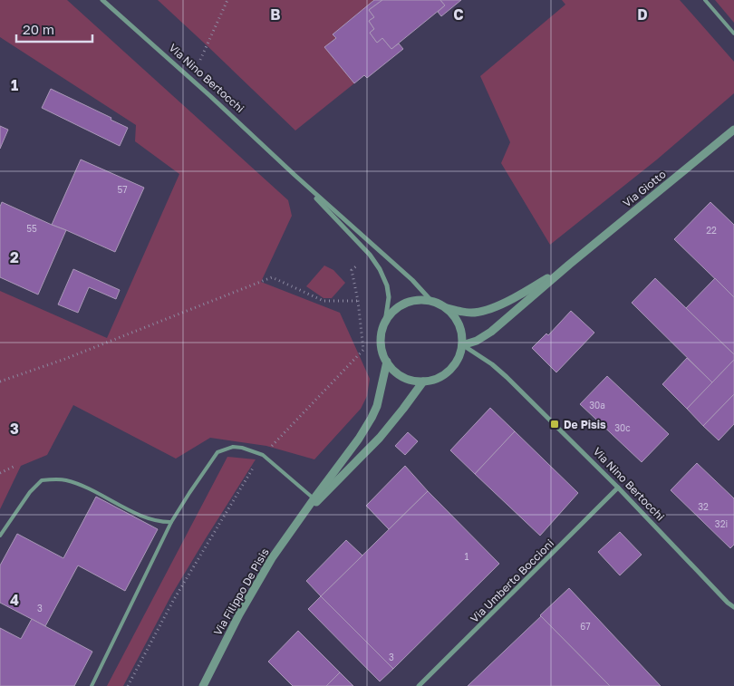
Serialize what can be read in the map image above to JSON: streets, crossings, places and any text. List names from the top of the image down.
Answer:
{
  "streets": {
    "street": [
      "Via Nino Bertocchi",
      "Via Giotto",
      "Via Umberto Boccioni",
      "Via Filippo De Pisis"
    ]
  },
  "crossings": [
    ["Via Nino Bertocchi", "Via Giotto"],
    ["Via Nino Bertocchi", "Via Umberto Boccioni"],
    ["Via Nino Bertocchi", "Via Filippo De Pisis"],
    ["Via Giotto", "Via Filippo De Pisis"]
  ],
  "places": {
    "transit": ["De Pisis"]
  },
  "house_numbers": [
    "57",
    "55",
    "22",
    "30a",
    "30c",
    "32",
    "32i",
    "1",
    "3",
    "67",
    "3"
  ],
  "scale_bar": "20 m",
  "grid": {
    "columns": ["B", "C", "D"],
    "rows": [
      "1",
      "2",
      "3",
      "4"
    ]
  }
}
